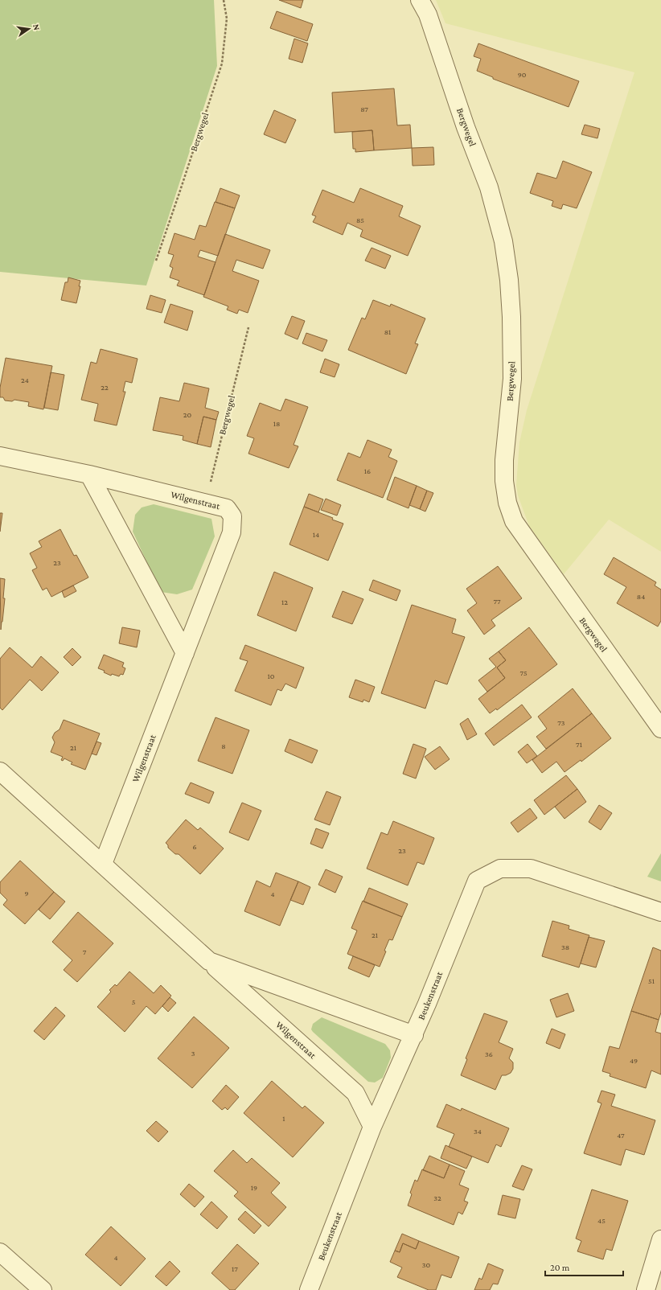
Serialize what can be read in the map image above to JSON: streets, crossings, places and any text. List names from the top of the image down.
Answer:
{
  "streets": {
    "street": ["Bergwegel", "Wilgenstraat", "Beukenstraat"]
  },
  "crossings": [
    ["Bergwegel", "Wilgenstraat"],
    ["Wilgenstraat", "Beukenstraat"]
  ],
  "house_numbers": [
    "90",
    "87",
    "85",
    "81",
    "24",
    "22",
    "20",
    "18",
    "16",
    "14",
    "23",
    "84",
    "77",
    "12",
    "75",
    "10",
    "73",
    "71",
    "8",
    "21",
    "6",
    "23",
    "9",
    "4",
    "21",
    "38",
    "7",
    "51",
    "5",
    "3",
    "36",
    "49",
    "1",
    "34",
    "47",
    "19",
    "32",
    "45",
    "4",
    "30",
    "17"
  ],
  "scale_bar": "20 m",
  "north": "right"
}
